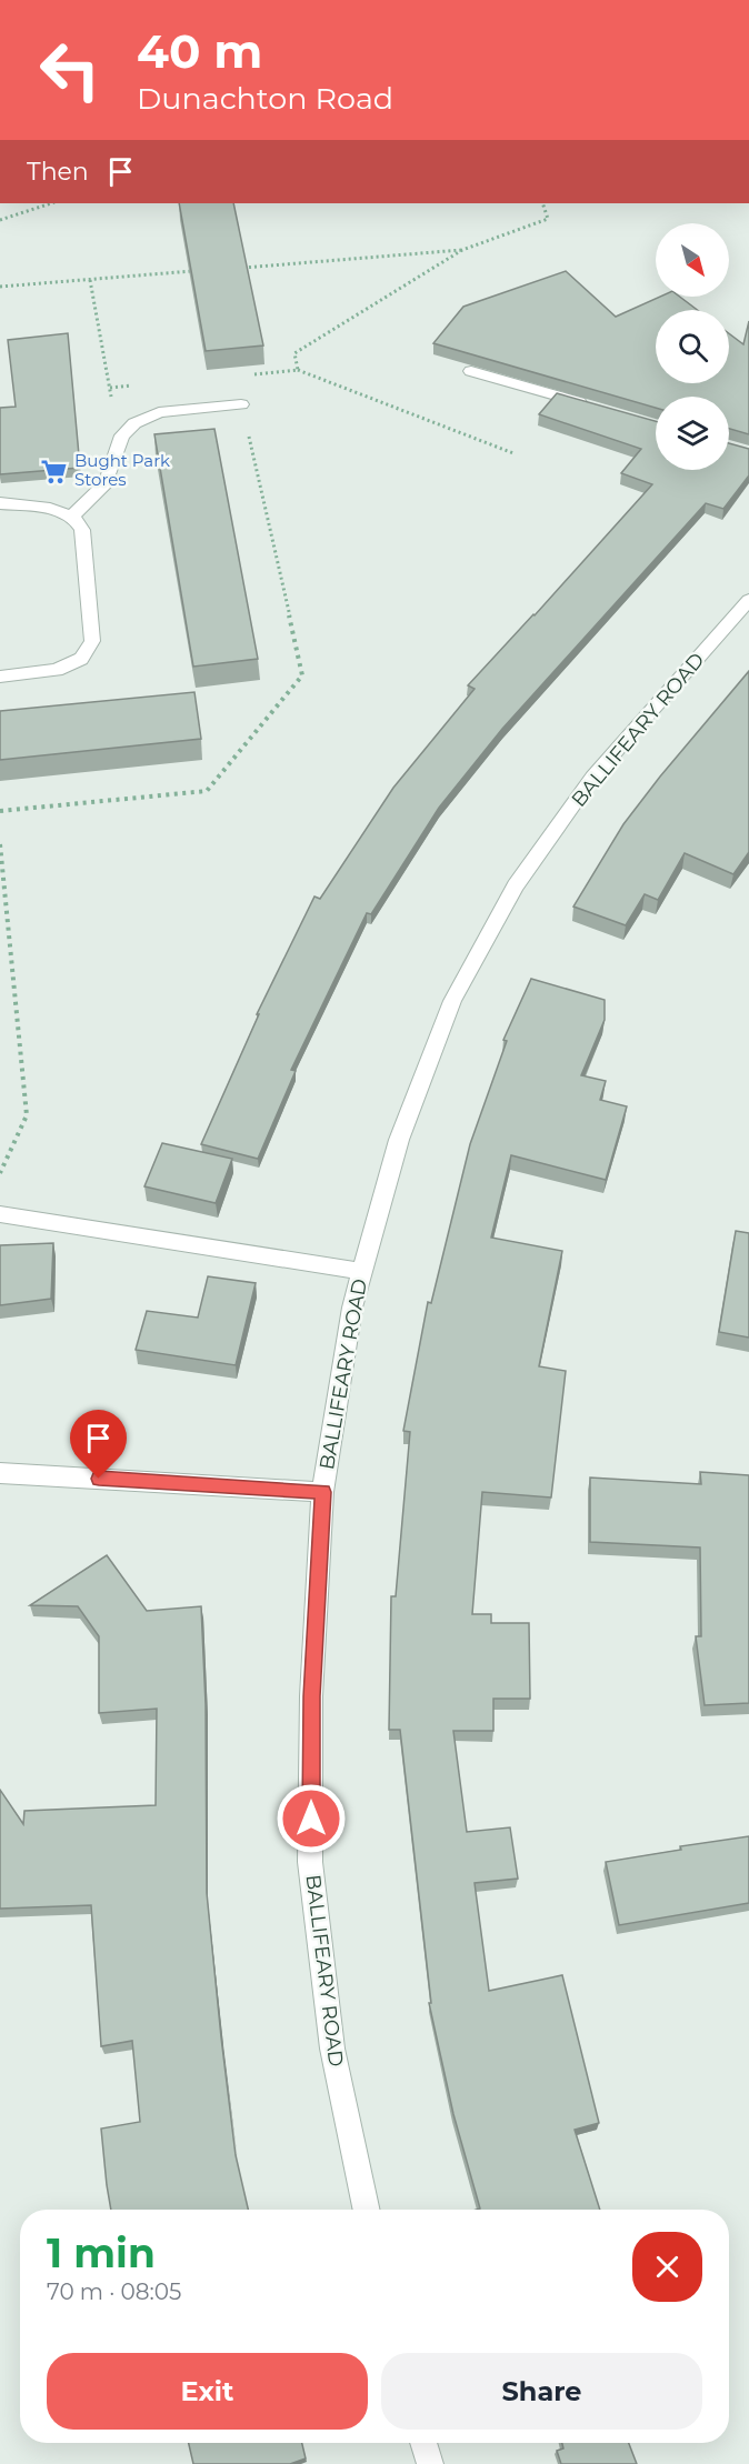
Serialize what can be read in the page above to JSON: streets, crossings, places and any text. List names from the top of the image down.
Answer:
{
  "streets": {
    "street": ["BALLIFEARY ROAD"]
  },
  "places": {
    "supermarket": ["Bught Park Stores"]
  },
  "north": "bottom right",
  "page": {
    "turn": ["40 m", "Dunachton Road"],
    "then": "Then",
    "heading": ["1 min", "70 m · 08:05"],
    "buttons": ["Exit", "Share"]
  }
}
